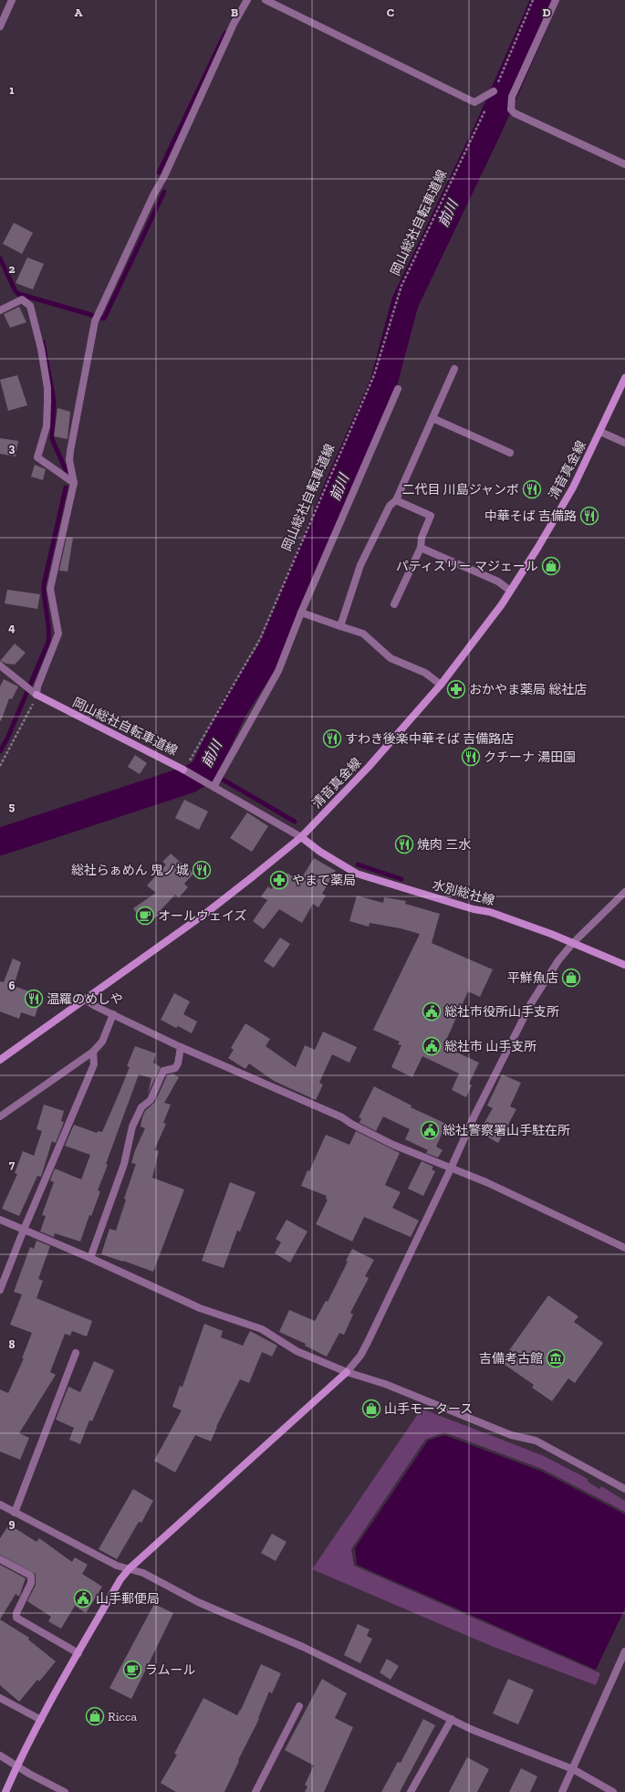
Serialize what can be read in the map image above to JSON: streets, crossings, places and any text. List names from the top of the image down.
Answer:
{
  "streets": {
    "main road": ["岡山総社自転車道線", "清音真金線", "水別総社線"]
  },
  "crossings": [
    ["清音真金線", "水別総社線"]
  ],
  "water": ["前川"],
  "places": {
    "restaurant": [
      "二代目 川島ジャンボ",
      "中華そば 吉備路",
      "すわき後楽中華そば 吉備路店",
      "クチーナ 湯田園",
      "焼肉 三水",
      "総社らぁめん 鬼ノ城",
      "温羅のめしや"
    ],
    "shop": [
      "パティスリー マジェール",
      "平鮮魚店",
      "山手モータース",
      "Ricca"
    ],
    "pharmacy": ["おかやま薬局 総社店", "やまて薬局"],
    "cafe": ["オールウェイズ", "ラムール"],
    "public building": [
      "総社市役所山手支所",
      "総社市 山手支所",
      "総社警察署山手駐在所",
      "山手郵便局"
    ],
    "museum": ["吉備考古館"]
  },
  "grid": {
    "columns": [
      "A",
      "B",
      "C",
      "D"
    ],
    "rows": [
      "1",
      "2",
      "3",
      "4",
      "5",
      "6",
      "7",
      "8",
      "9"
    ]
  }
}
